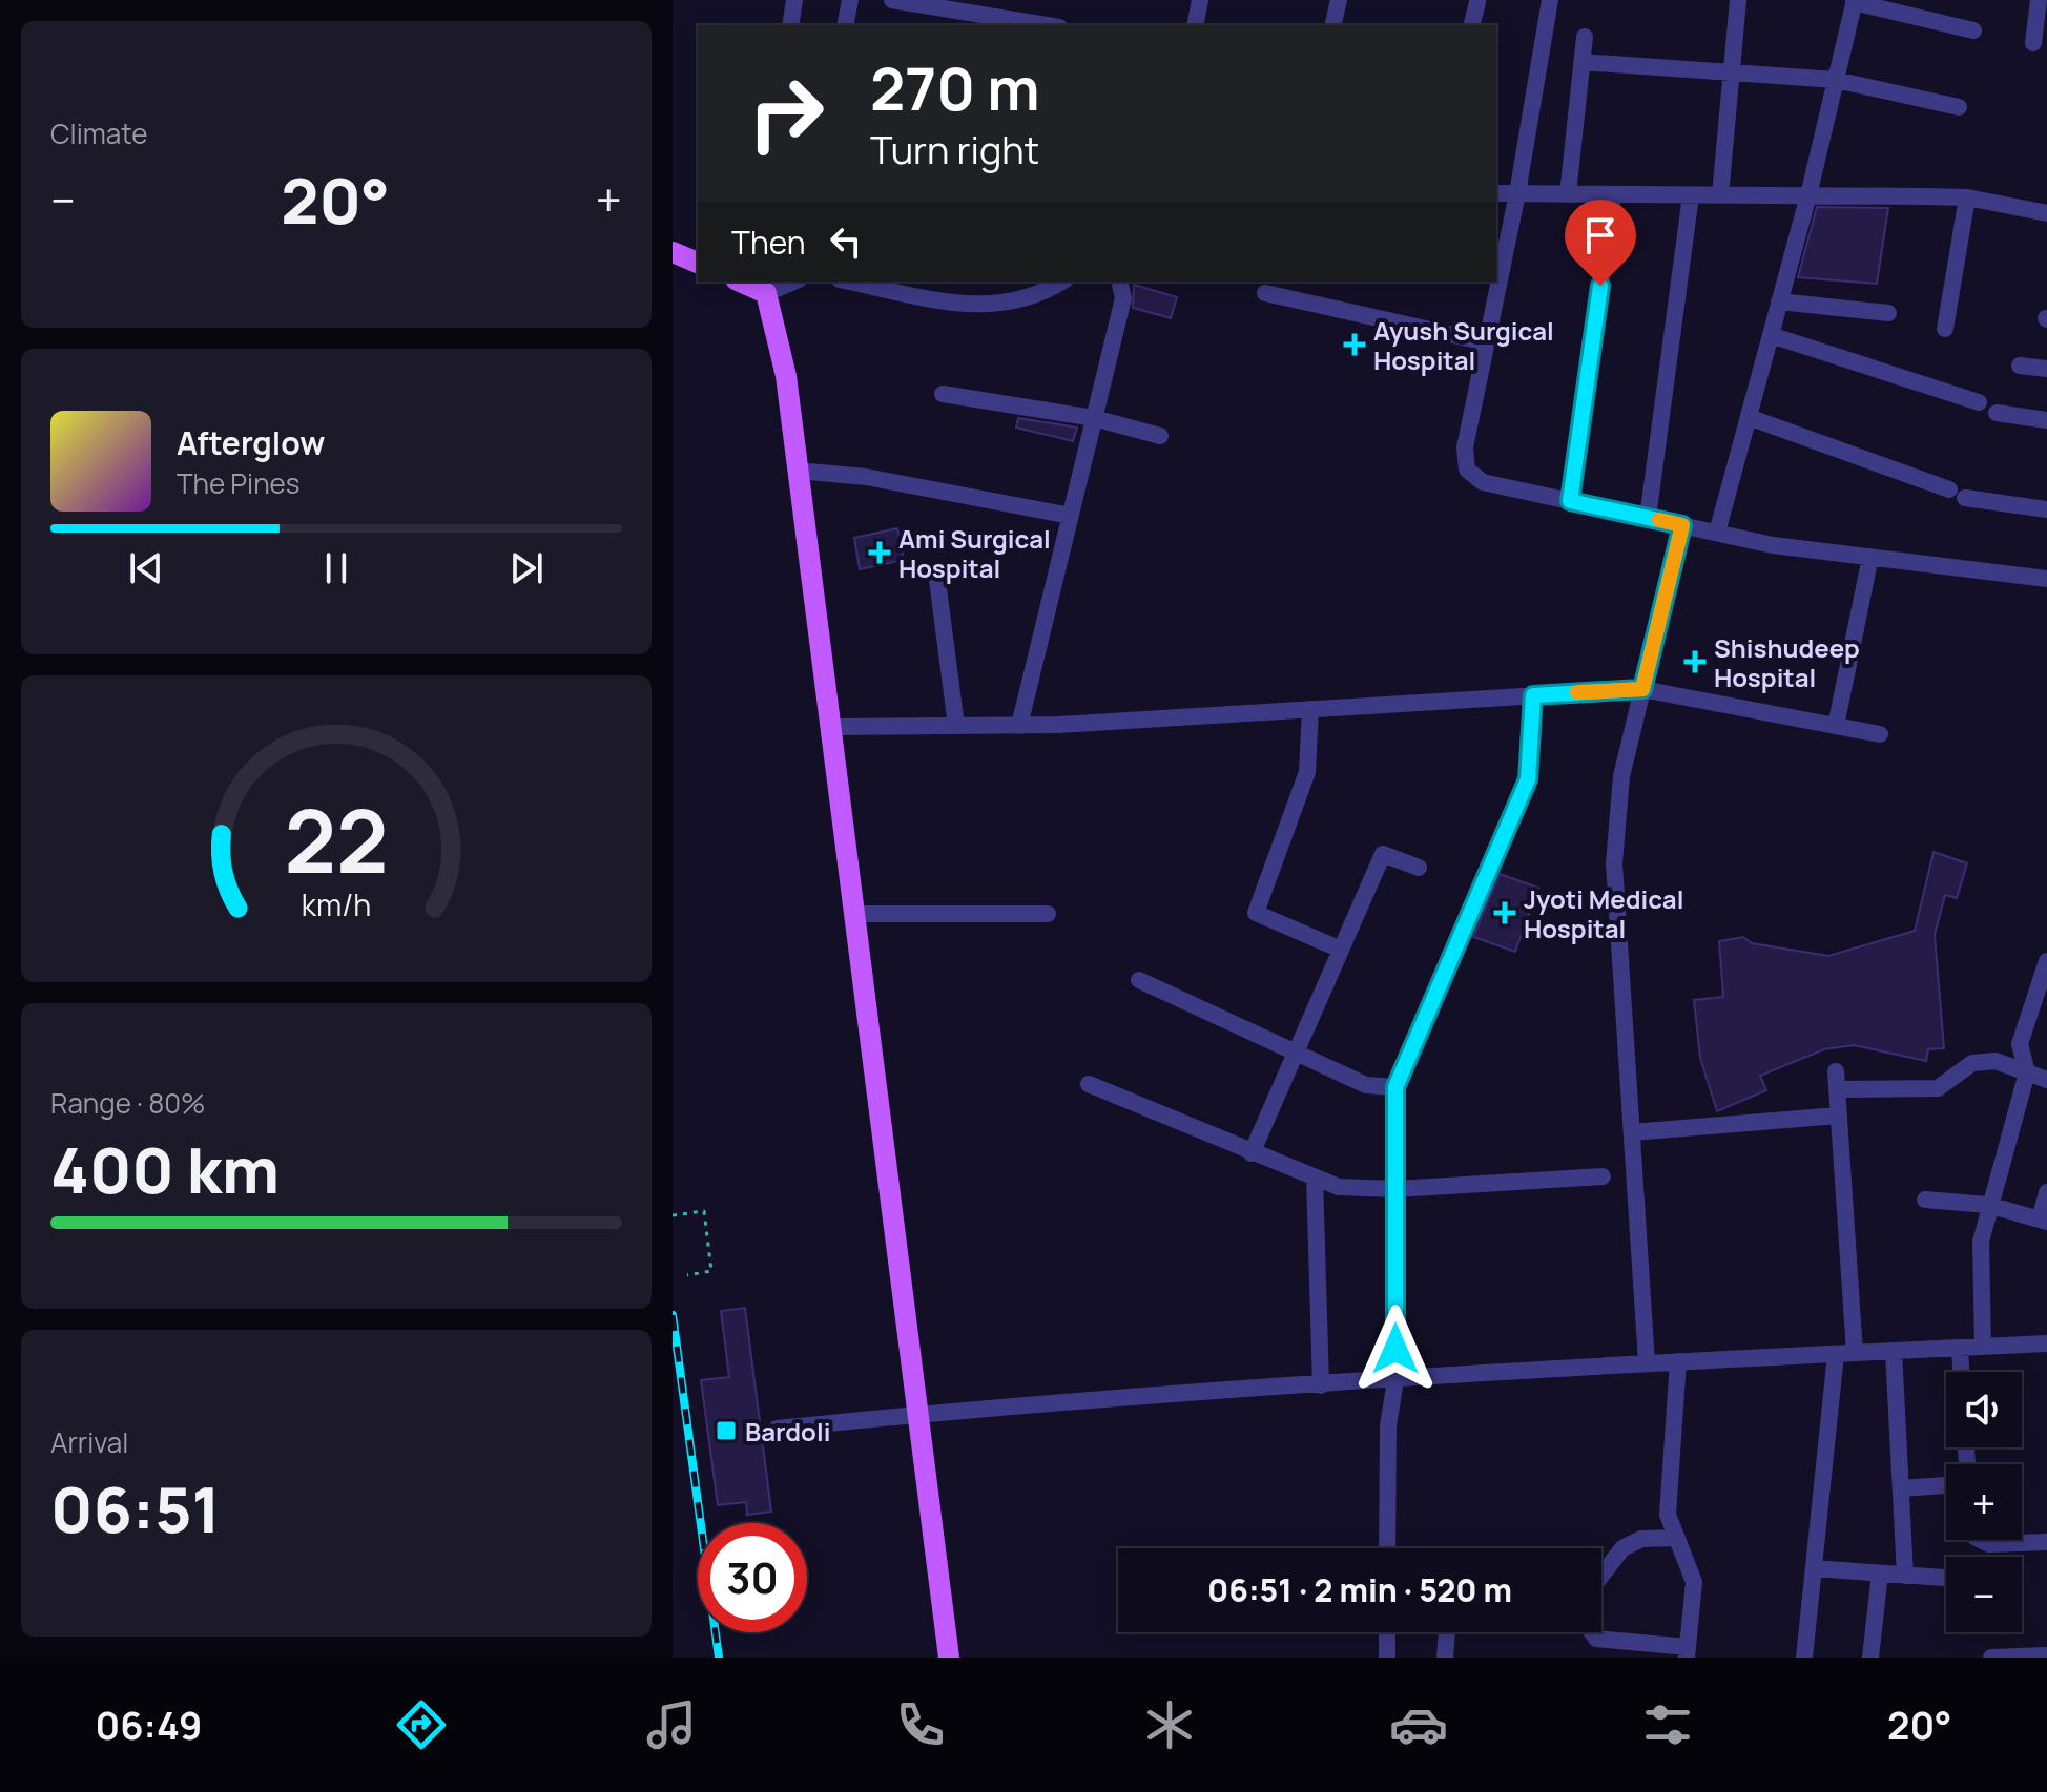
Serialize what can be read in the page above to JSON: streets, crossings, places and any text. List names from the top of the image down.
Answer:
{
  "places": {
    "health": [
      "Ayush Surgical Hospital",
      "Ami Surgical Hospital",
      "Shishudeep Hospital",
      "Jyoti Medical Hospital"
    ],
    "transit": ["Bardoli"]
  },
  "page": {
    "tile": [
      "Climate",
      ["Range · 80%", "400 km"],
      ["Arrival", "06:51"]
    ],
    "turn": ["270 m", "Turn right"],
    "heat": ["−", "20°", "+"],
    "then": "Then",
    "song": ["Afterglow", "The Pines"],
    "map_buttons": ["+", "−"],
    "limit": "30",
    "trip": "06:51 · 2 min · 520 m",
    "tabs": ["06:49", "20°"],
    "gauge": ["22", "km/h"]
  }
}
